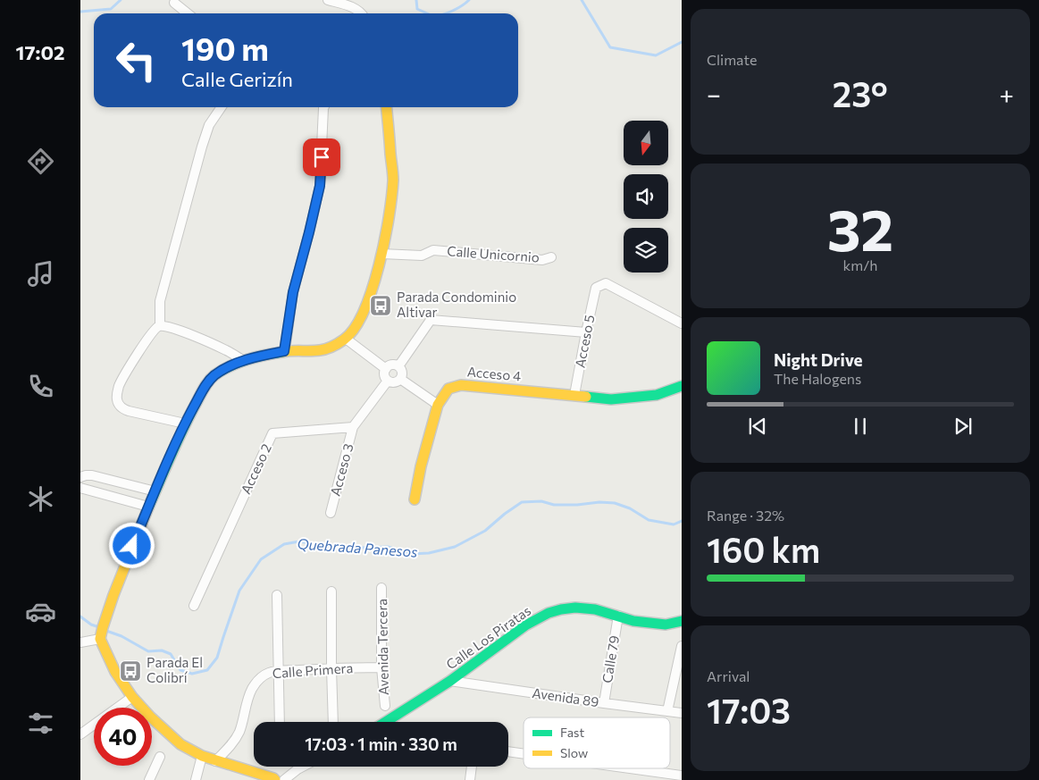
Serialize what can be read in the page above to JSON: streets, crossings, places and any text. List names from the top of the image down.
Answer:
{
  "streets": {
    "street": [
      "Calle Unicornio",
      "Acceso 5",
      "Acceso 4",
      "Acceso 2",
      "Acceso 3",
      "Calle Los Piratas",
      "Avenida Tercera",
      "Calle 79",
      "Calle Primera",
      "Avenida 89"
    ]
  },
  "crossings": [
    ["Acceso 5", "Acceso 4"],
    ["Acceso 2", "Acceso 3"],
    ["Calle Los Piratas", "Calle 79"],
    ["Calle Los Piratas", "Avenida 89"],
    ["Avenida Tercera", "Calle Primera"],
    ["Calle 79", "Avenida 89"]
  ],
  "water": ["Quebrada Panesos"],
  "places": {
    "bus stop": ["Parada Condominio Altivar", "Parada El Colibrí"]
  },
  "legend": ["Fast", "Slow"],
  "north": "bottom",
  "page": {
    "tabs": "17:02",
    "tile": [
      "Climate",
      ["32", "km/h"],
      ["Range · 32%", "160 km"],
      ["Arrival", "17:03"]
    ],
    "turn": ["190 m", "Calle Gerizín"],
    "heat": ["−", "23°", "+"],
    "song": ["Night Drive", "The Halogens"],
    "limit": "40",
    "trip": "17:03 · 1 min · 330 m"
  }
}
